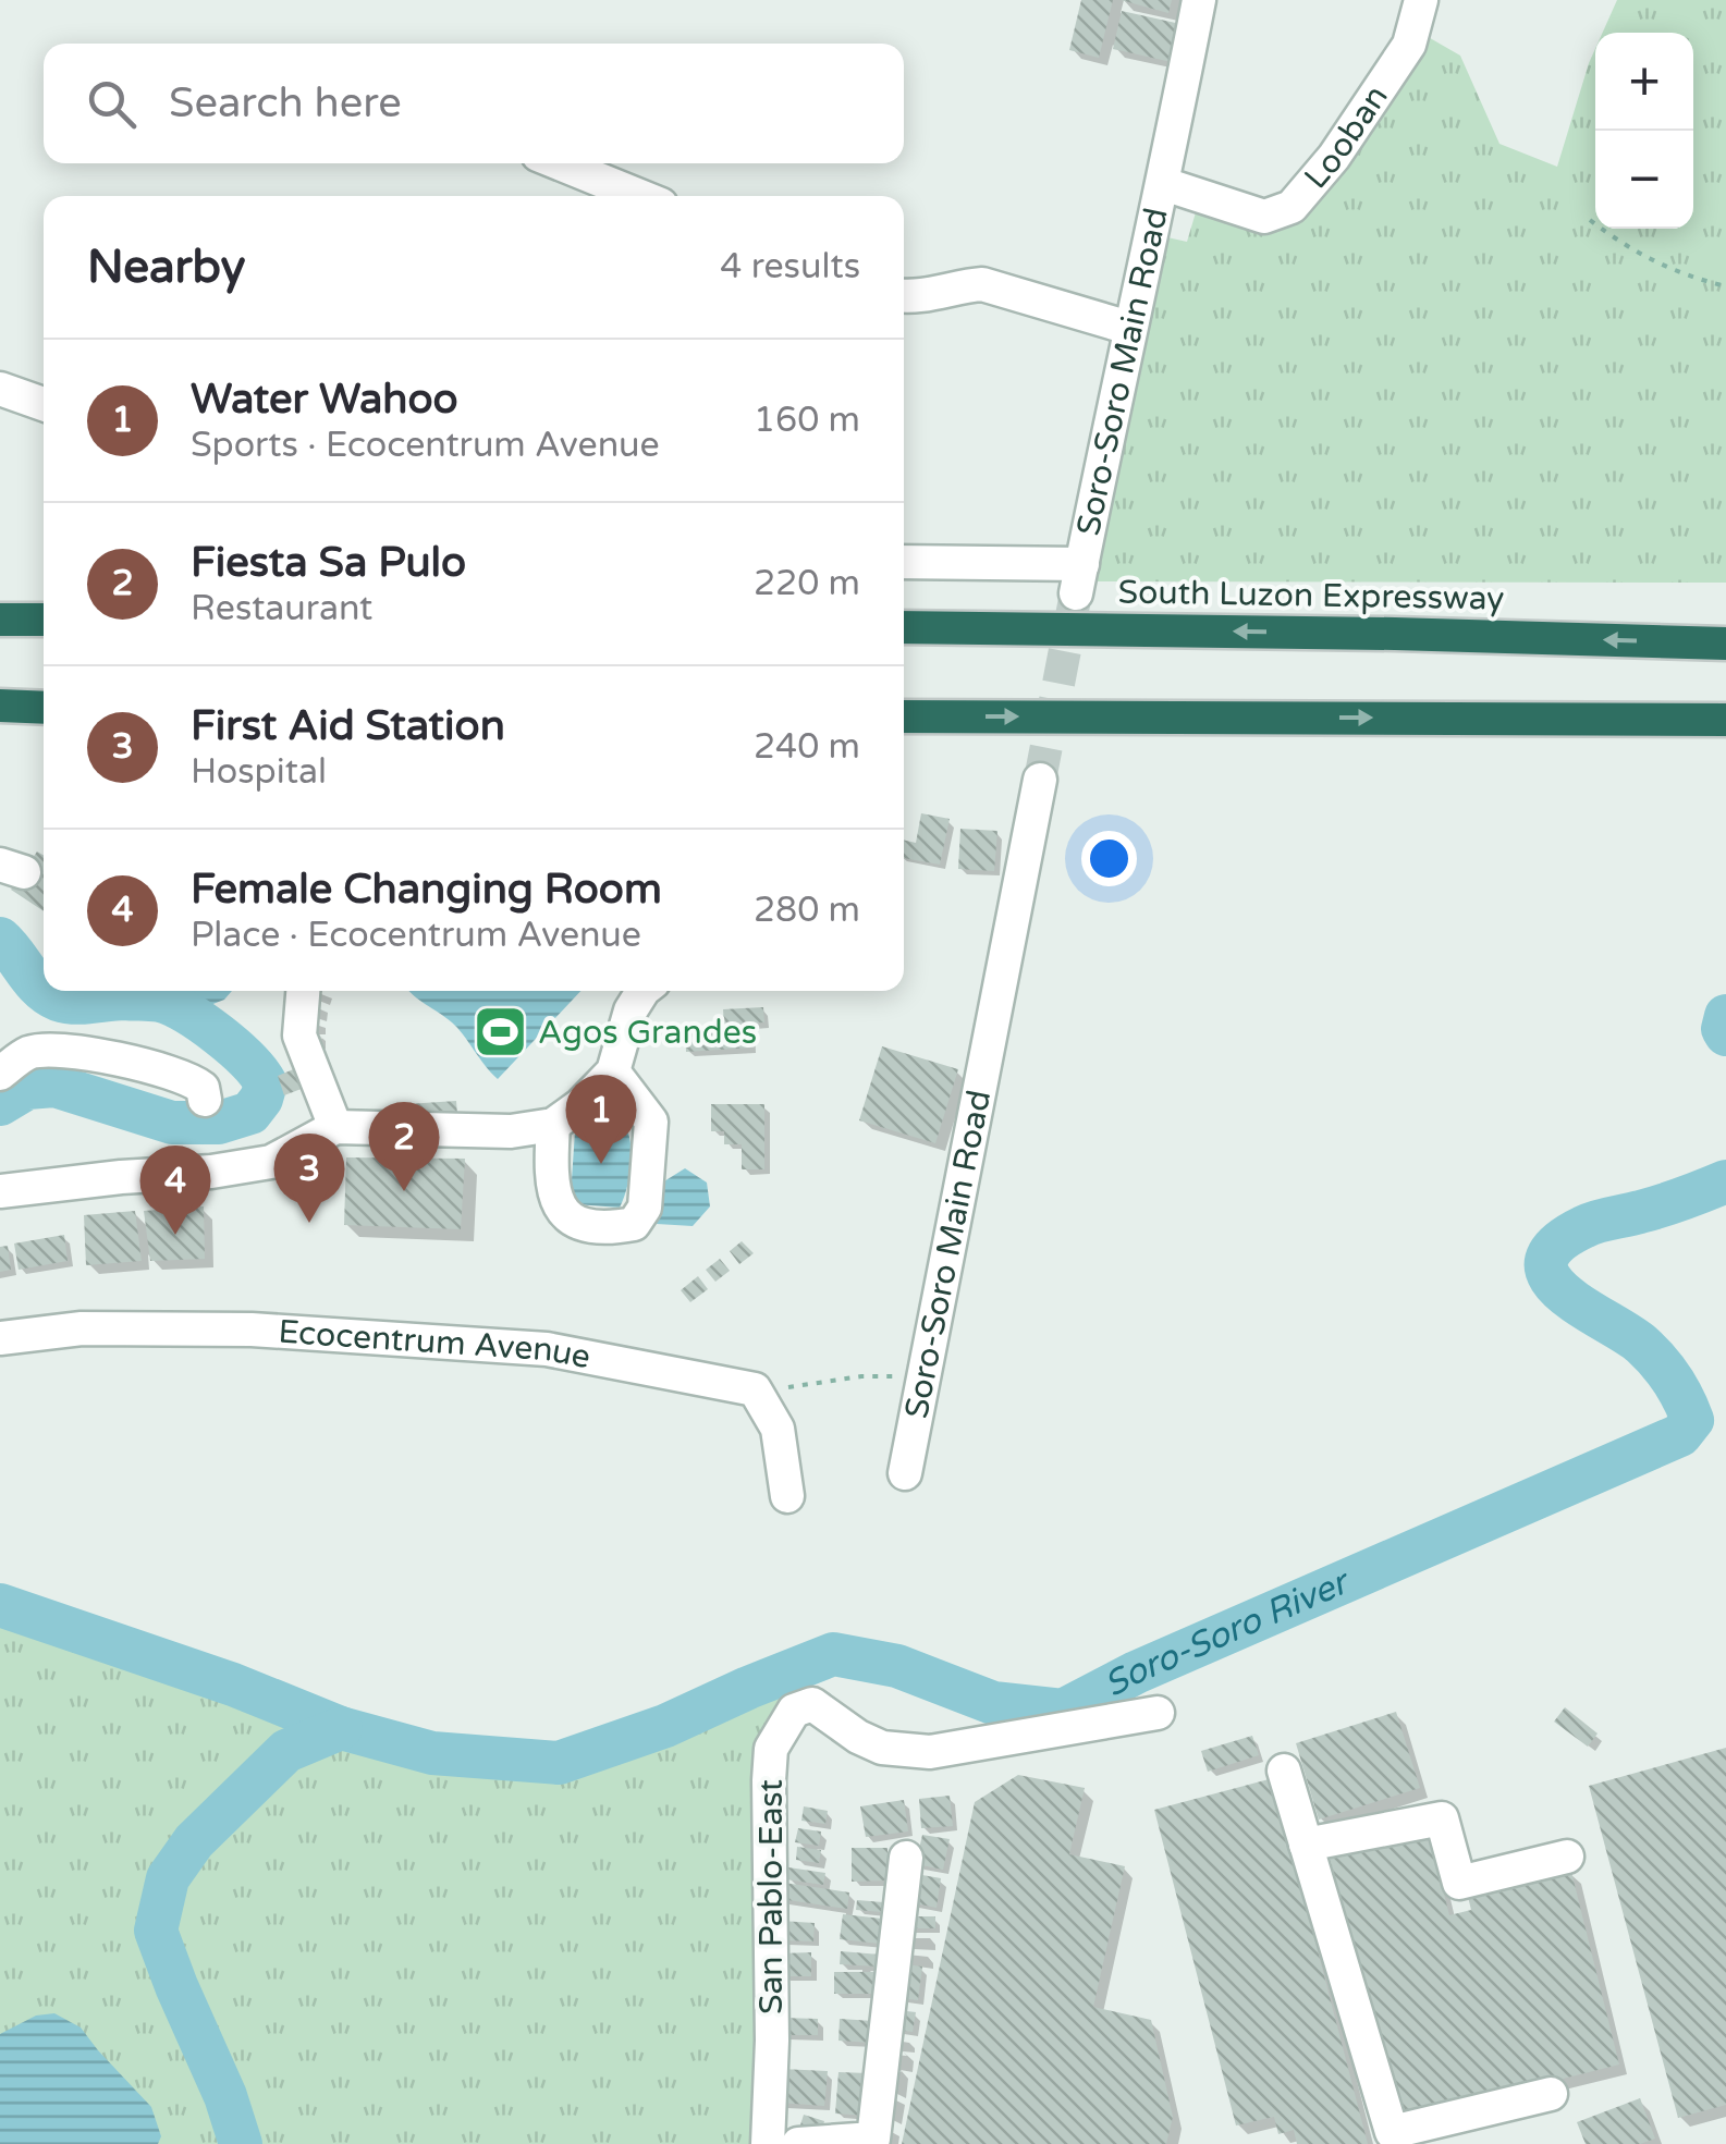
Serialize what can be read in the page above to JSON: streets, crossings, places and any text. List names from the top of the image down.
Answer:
{
  "streets": {
    "highway": ["South Luzon Expressway"],
    "street": [
      "Looban",
      "Soro-Soro Main Road",
      "Ecocentrum Avenue",
      "San Pablo-East"
    ]
  },
  "crossings": [
    ["Looban", "Soro-Soro Main Road"]
  ],
  "water": ["Soro-Soro River"],
  "places": {
    "sports": ["Agos Grandes"]
  },
  "page": {
    "map_buttons": ["+", "−"],
    "search": "Search here",
    "heading": ["Nearby", "4 results"],
    "list": [
      {
        "mark": "1",
        "name": "Water Wahoo",
        "note": "Sports · Ecocentrum Avenue",
        "value": "160 m"
      },
      {
        "mark": "2",
        "name": "Fiesta Sa Pulo",
        "note": "Restaurant",
        "value": "220 m"
      },
      {
        "mark": "3",
        "name": "First Aid Station",
        "note": "Hospital",
        "value": "240 m"
      },
      {
        "mark": "4",
        "name": "Female Changing Room",
        "note": "Place · Ecocentrum Avenue",
        "value": "280 m"
      }
    ],
    "pins": [
      "1",
      "2",
      "3",
      "4"
    ]
  }
}
